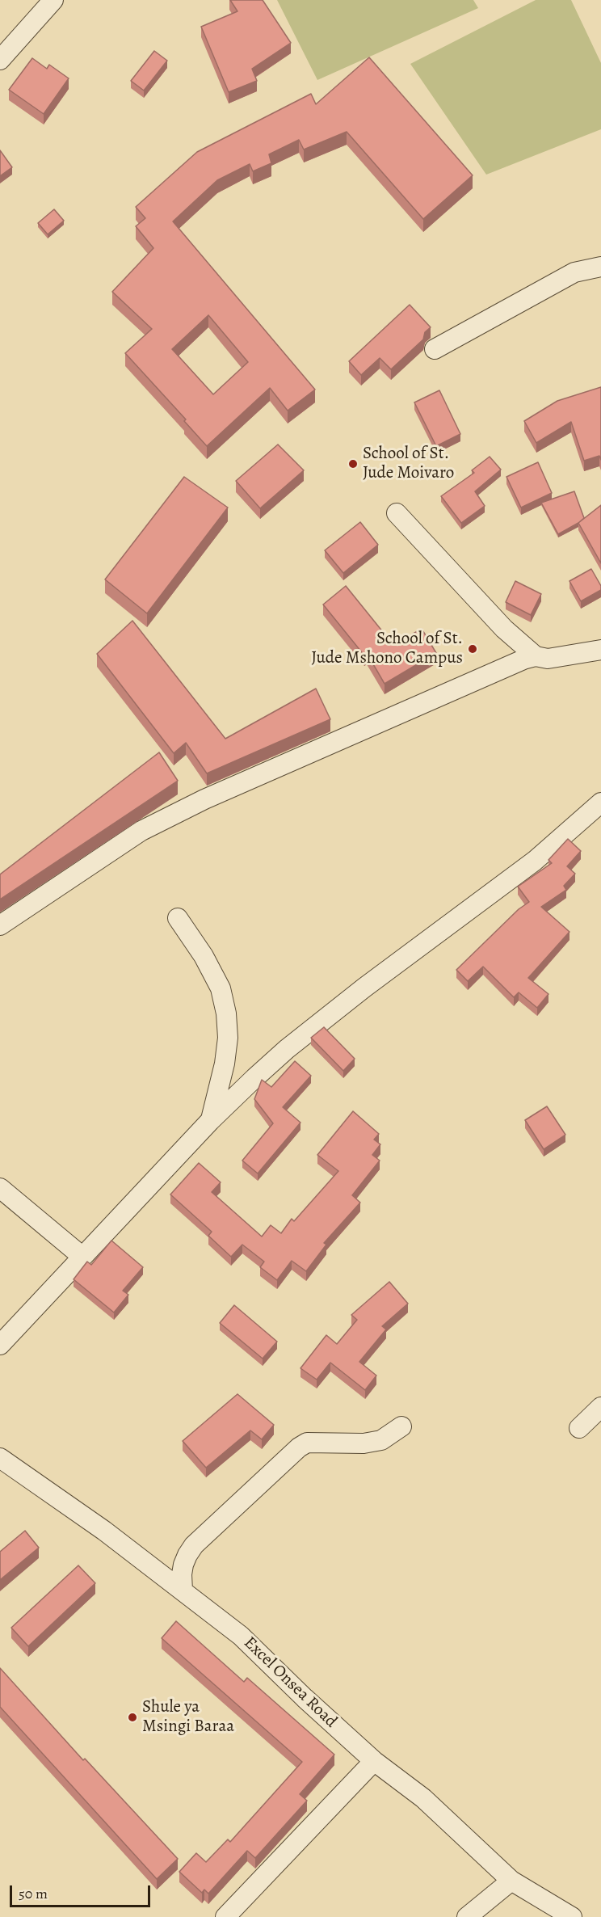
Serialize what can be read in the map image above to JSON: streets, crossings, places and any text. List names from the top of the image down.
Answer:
{
  "streets": {
    "street": ["Excel Onsea Road"]
  },
  "places": ["School of St. Jude Moivaro", "School of St. Jude Mshono Campus", "Shule ya Msingi Baraa"],
  "scale_bar": "50 m"
}
